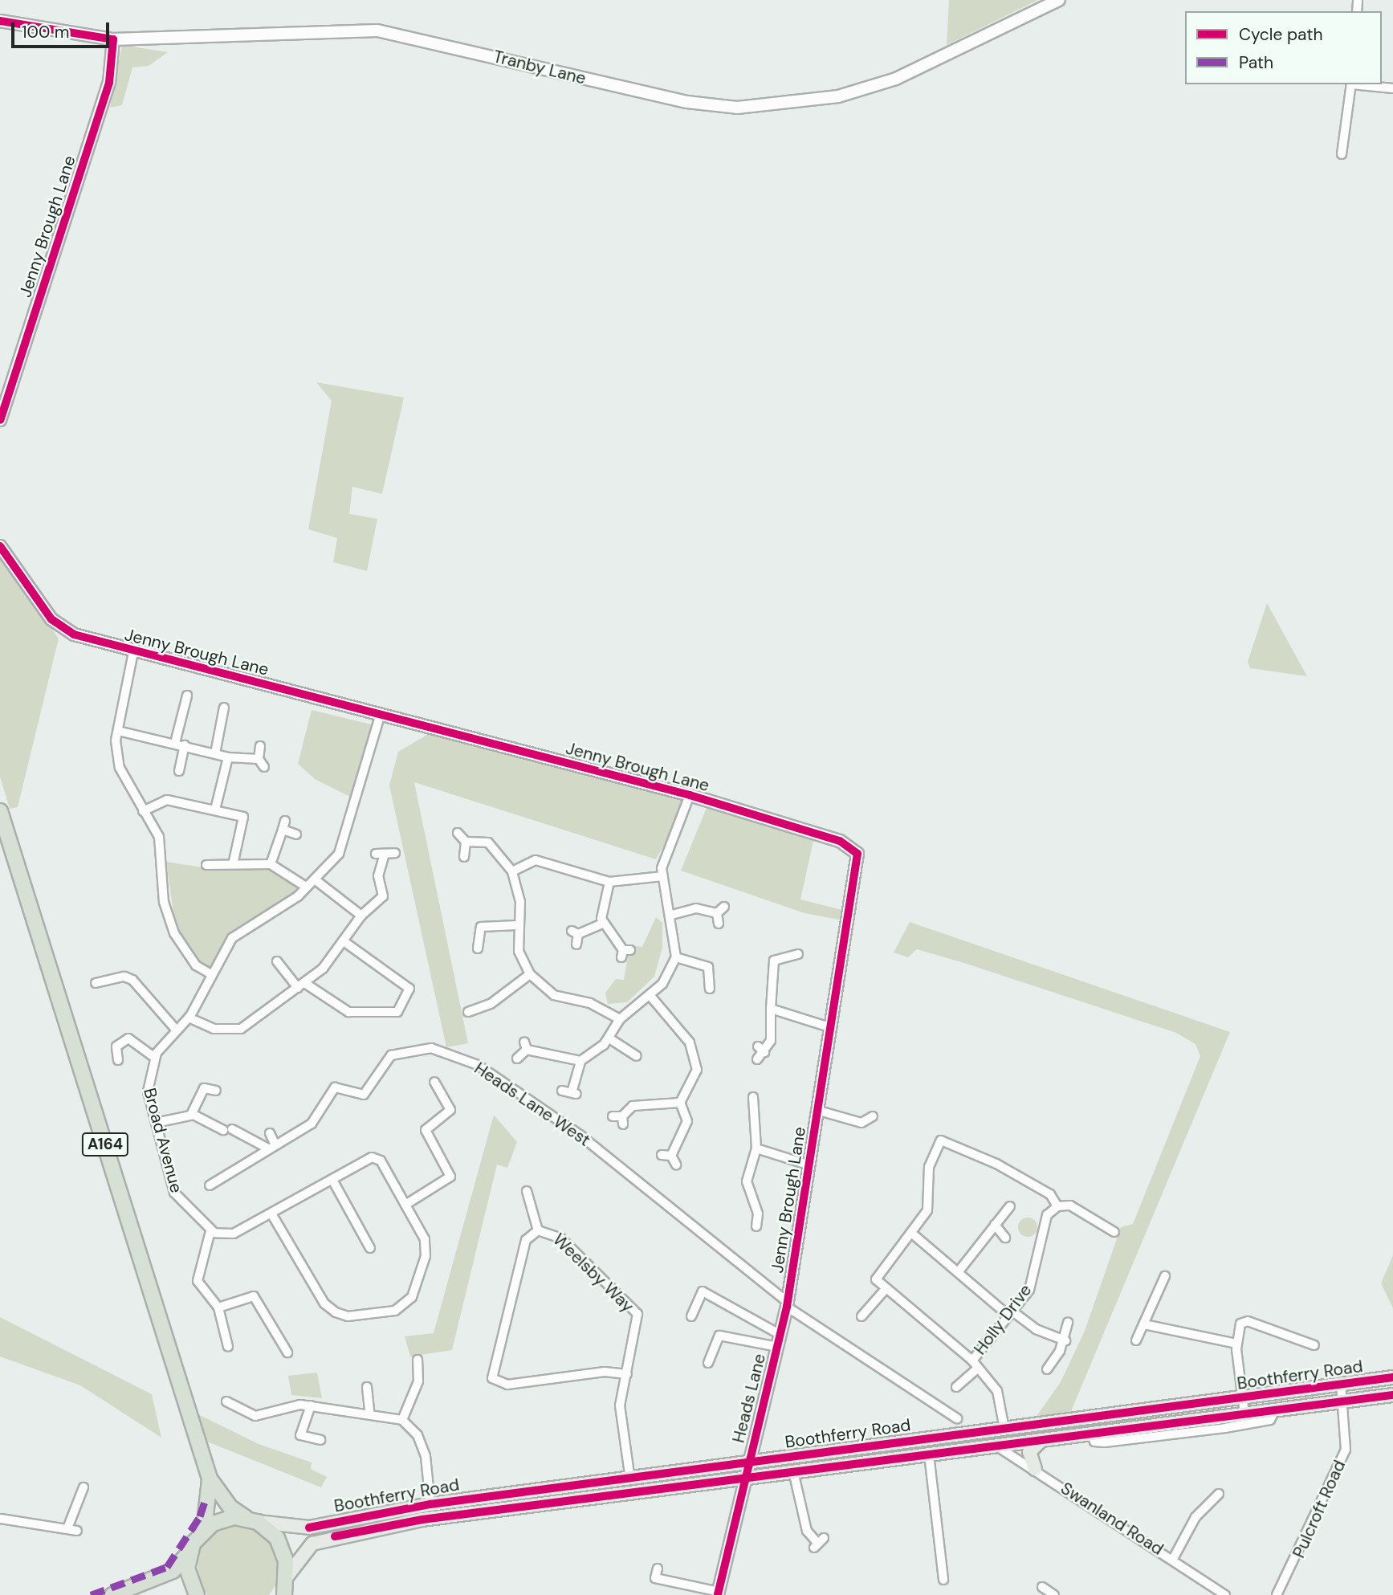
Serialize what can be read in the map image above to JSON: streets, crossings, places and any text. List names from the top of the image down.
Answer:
{
  "streets": {
    "highway": ["A164"],
    "main road": ["Boothferry Road"],
    "street": [
      "Tranby Lane",
      "Jenny Brough Lane",
      "Heads Lane West",
      "Broad Avenue",
      "Weelsby Way",
      "Holly Drive",
      "Heads Lane",
      "Pulcroft Road",
      "Swanland Road"
    ]
  },
  "crossings": [
    ["Tranby Lane", "Jenny Brough Lane"],
    ["Jenny Brough Lane", "Heads Lane West"],
    ["Jenny Brough Lane", "Broad Avenue"],
    ["Jenny Brough Lane", "Heads Lane"],
    ["Heads Lane West", "Heads Lane"],
    ["A164", "Boothferry Road"],
    ["Weelsby Way", "Boothferry Road"],
    ["Holly Drive", "Boothferry Road"],
    ["Boothferry Road", "Heads Lane"],
    ["Boothferry Road", "Pulcroft Road"],
    ["Boothferry Road", "Swanland Road"]
  ],
  "legend": ["Cycle path", "Path"],
  "scale_bar": "100 m"
}
